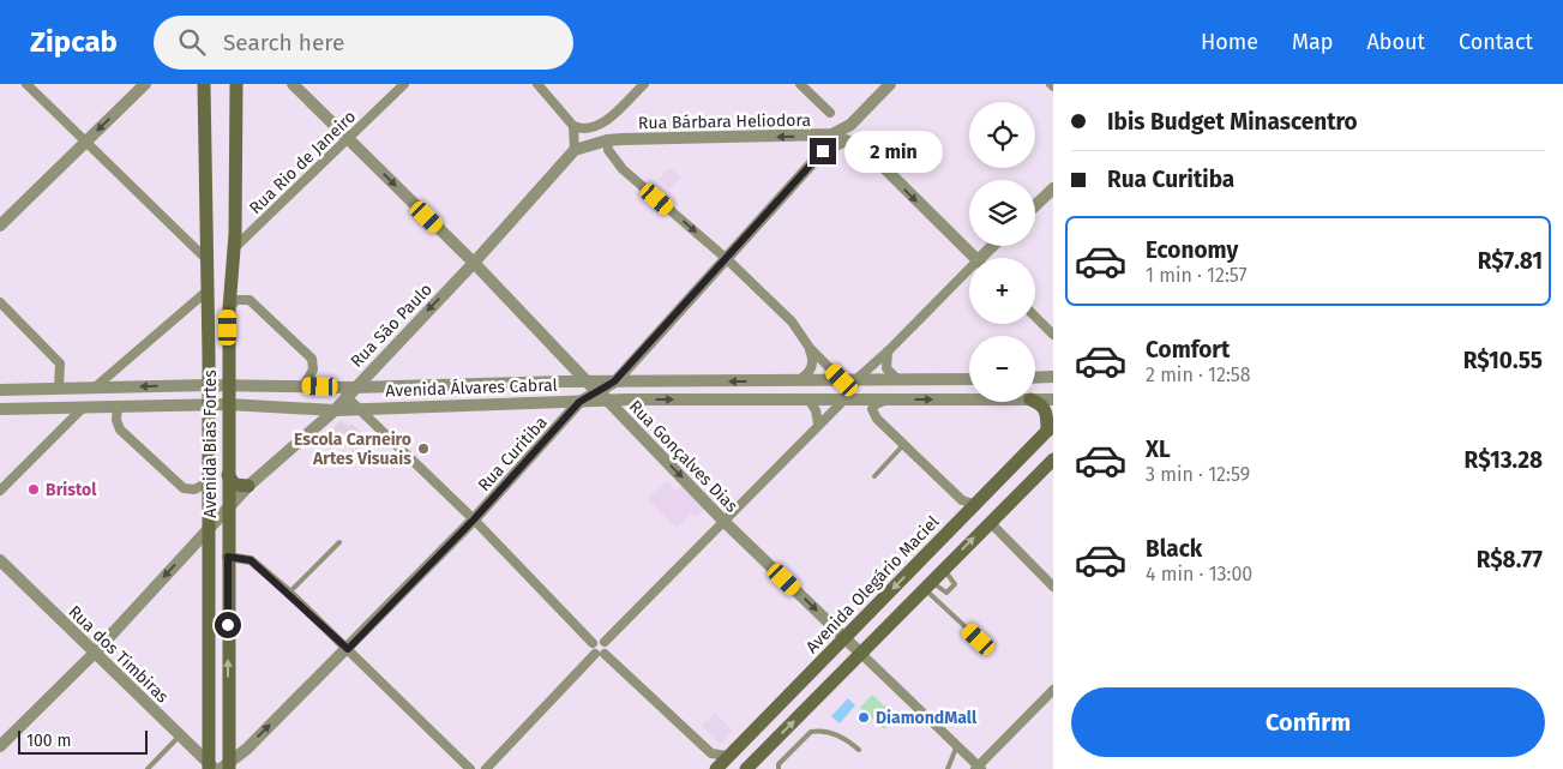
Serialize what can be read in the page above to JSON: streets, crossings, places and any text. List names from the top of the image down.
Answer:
{
  "streets": {
    "main road": ["Avenida Bias Fortes", "Avenida Olegário Maciel"],
    "street": [
      "Rua Bárbara Heliodora",
      "Rua Rio de Janeiro",
      "Rua São Paulo",
      "Avenida Álvares Cabral",
      "Rua Curitiba",
      "Rua Gonçalves Dias",
      "Rua dos Timbiras"
    ]
  },
  "crossings": [
    ["Rua Rio de Janeiro", "Avenida Bias Fortes"],
    ["Rua Rio de Janeiro", "Rua Gonçalves Dias"],
    ["Rua São Paulo", "Avenida Álvares Cabral"],
    ["Rua São Paulo", "Avenida Bias Fortes"],
    ["Rua São Paulo", "Rua Gonçalves Dias"],
    ["Rua São Paulo", "Rua dos Timbiras"],
    ["Avenida Álvares Cabral", "Avenida Bias Fortes"],
    ["Avenida Álvares Cabral", "Rua Curitiba"],
    ["Avenida Álvares Cabral", "Rua Gonçalves Dias"],
    ["Avenida Bias Fortes", "Rua Curitiba"],
    ["Avenida Bias Fortes", "Rua dos Timbiras"],
    ["Rua Curitiba", "Rua dos Timbiras"],
    ["Rua Gonçalves Dias", "Avenida Olegário Maciel"]
  ],
  "one_way": ["Rua Bárbara Heliodora", "Rua São Paulo", "Rua Gonçalves Dias"],
  "places": ["Escola Carneiro Artes Visuais", "Bristol", "DiamondMall"],
  "scale_bar": "100 m",
  "page": {
    "header": "Zipcab",
    "search": "Search here",
    "nav": [
      "Home",
      "Map",
      "About",
      "Contact"
    ],
    "banner": ["Ibis Budget Minascentro", "Rua Curitiba"],
    "map_buttons": ["+", "−"],
    "bubble": "2 min",
    "list": [
      {
        "name": "Economy",
        "note": "1 min · 12:57",
        "value": "R$7.81"
      },
      {
        "name": "Comfort",
        "note": "2 min · 12:58",
        "value": "R$10.55"
      },
      {
        "name": "XL",
        "note": "3 min · 12:59",
        "value": "R$13.28"
      },
      {
        "name": "Black",
        "note": "4 min · 13:00",
        "value": "R$8.77"
      }
    ],
    "buttons": "Confirm",
    "scale": "100 m"
  }
}
